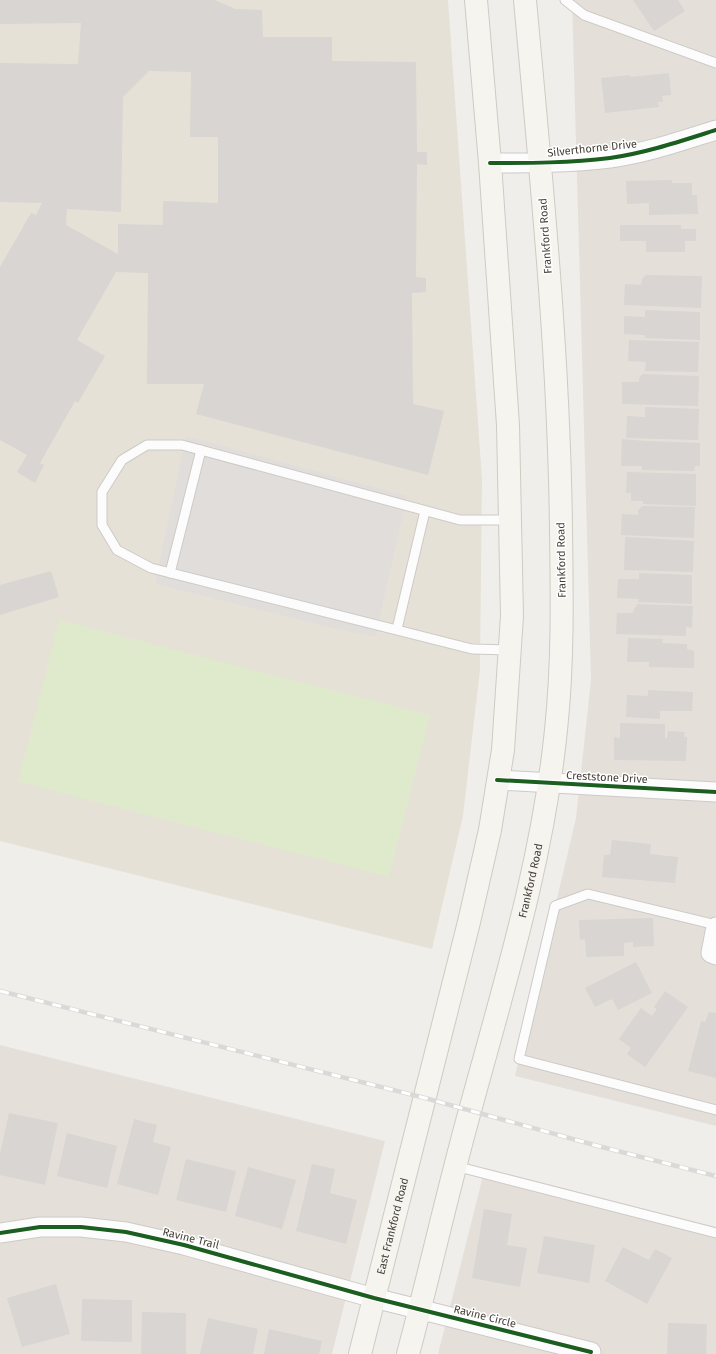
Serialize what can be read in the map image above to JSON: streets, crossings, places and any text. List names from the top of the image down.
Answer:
{
  "streets": {
    "main road": ["Frankford Road", "East Frankford Road"],
    "street": [
      "Silverthorne Drive",
      "Creststone Drive",
      "Ravine Trail",
      "Ravine Circle"
    ]
  },
  "crossings": [
    ["Silverthorne Drive", "Frankford Road"],
    ["Frankford Road", "Creststone Drive"],
    ["Creststone Drive", "East Frankford Road"],
    ["East Frankford Road", "Ravine Trail"],
    ["East Frankford Road", "Ravine Circle"],
    ["Ravine Trail", "Ravine Circle"]
  ]
}
